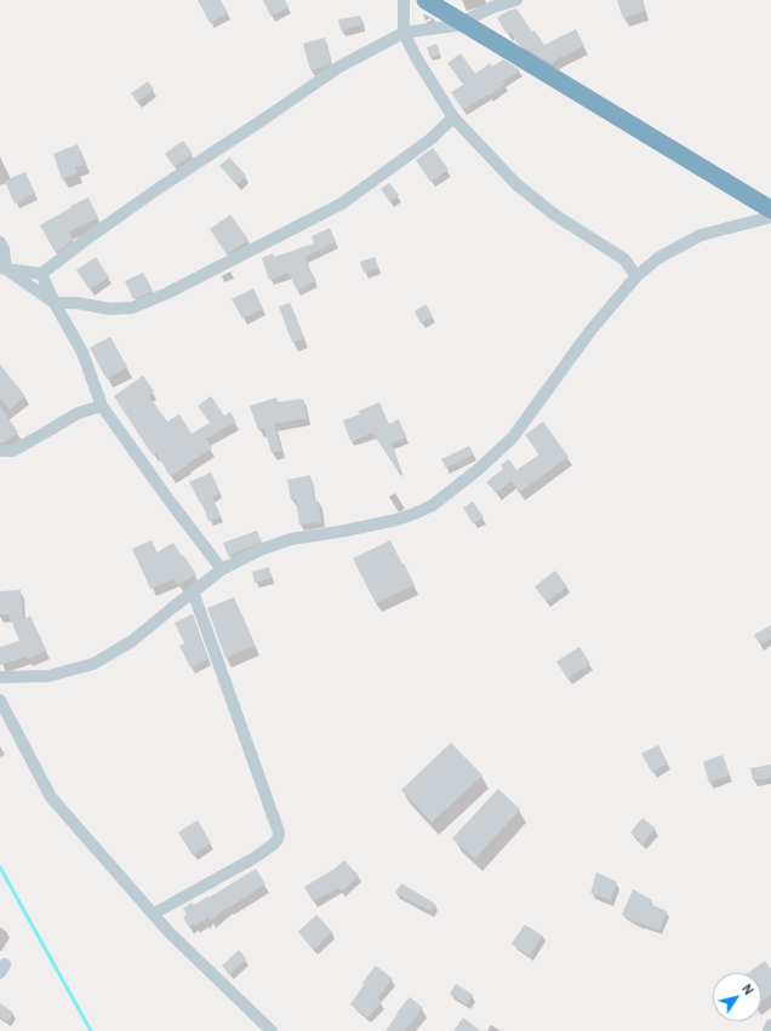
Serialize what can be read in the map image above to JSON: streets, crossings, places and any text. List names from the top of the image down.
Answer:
{
  "north": "top right"
}
